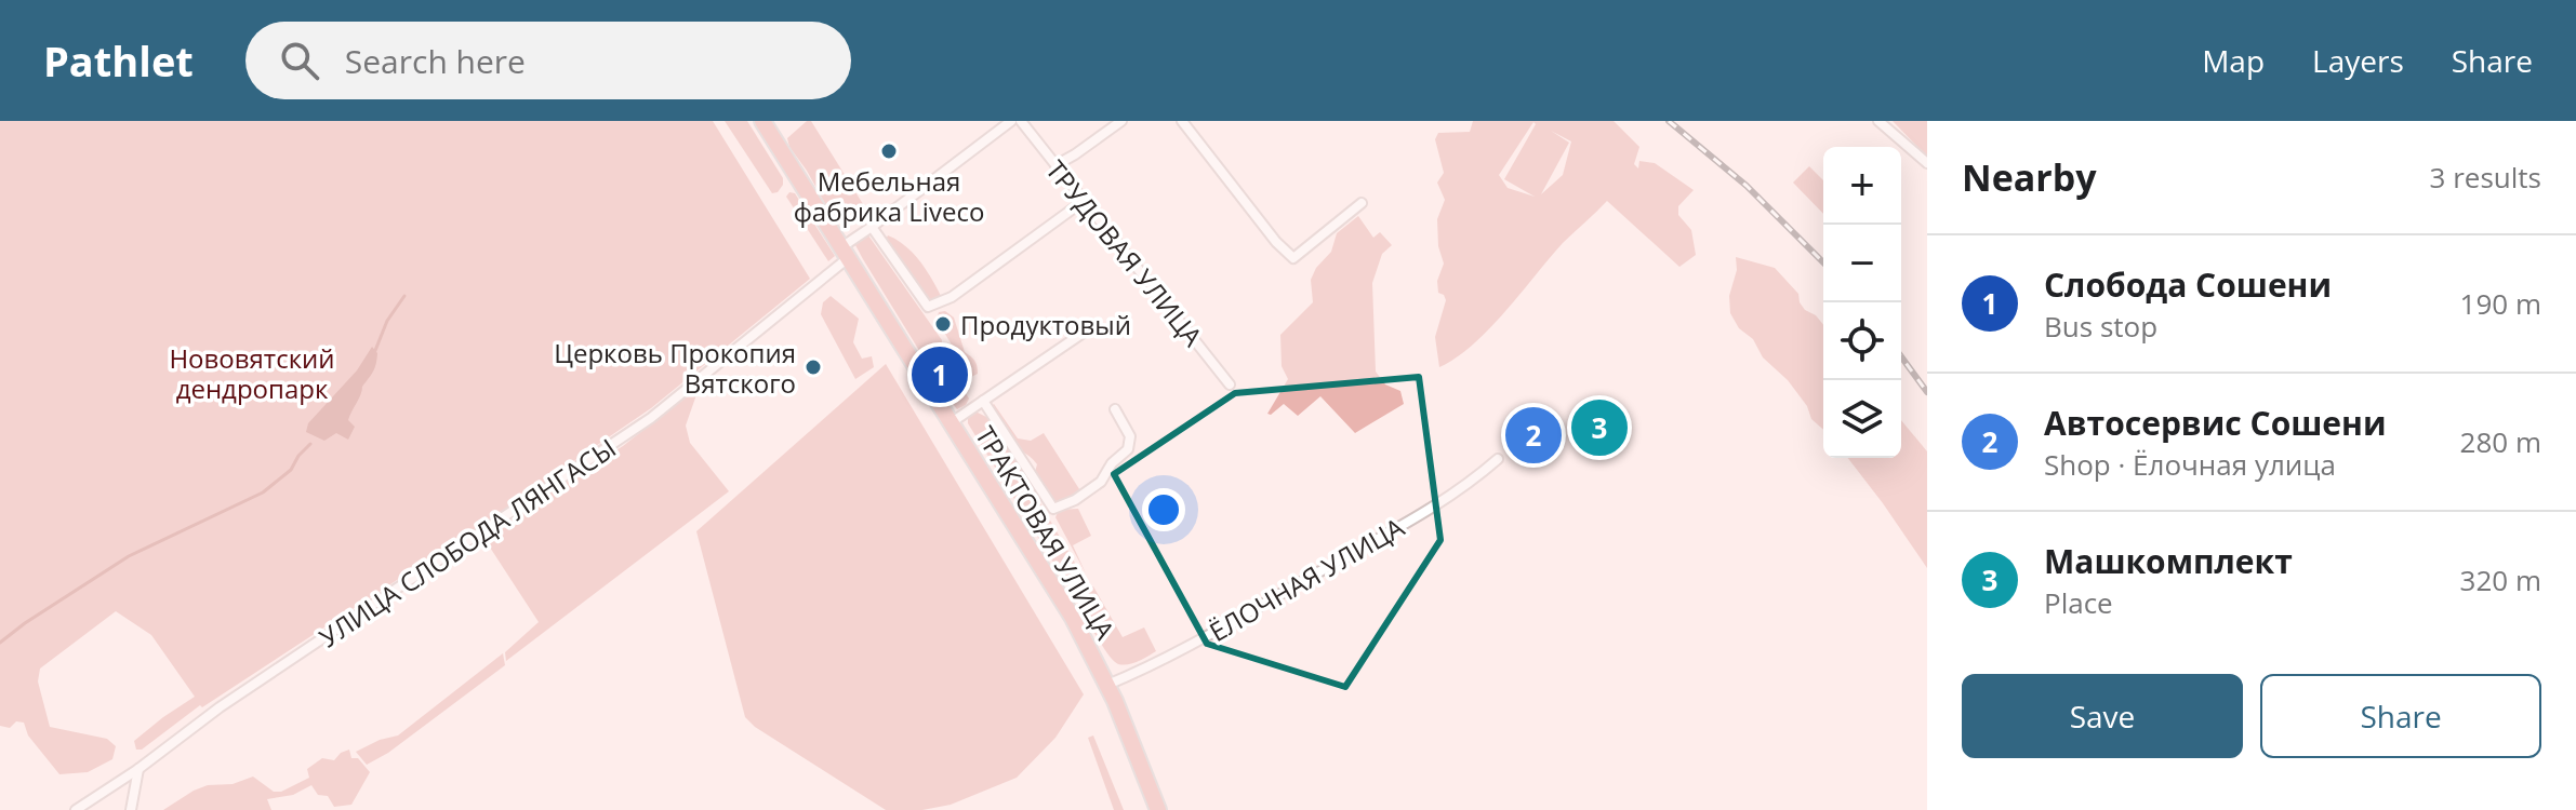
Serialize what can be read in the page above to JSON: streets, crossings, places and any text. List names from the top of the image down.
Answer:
{
  "streets": {
    "main road": ["ТРАКТОВАЯ УЛИЦА"],
    "street": ["ТРУДОВАЯ УЛИЦА", "УЛИЦА СЛОБОДА ЛЯНГАСЫ", "ЁЛОЧНАЯ УЛИЦА"]
  },
  "crossings": [
    ["ТРАКТОВАЯ УЛИЦА", "УЛИЦА СЛОБОДА ЛЯНГАСЫ"],
    ["ТРАКТОВАЯ УЛИЦА", "ЁЛОЧНАЯ УЛИЦА"]
  ],
  "parks": ["Нововятский дендропарк"],
  "places": ["Мебельная фабрика Liveco", "Продуктовый", "Церковь Прокопия Вятского"],
  "page": {
    "header": "Pathlet",
    "search": "Search here",
    "nav": ["Map", "Layers", "Share"],
    "heading": ["Nearby", "3 results"],
    "map_buttons": ["+", "−"],
    "list": [
      {
        "mark": "1",
        "name": "Слобода Сошени",
        "note": "Bus stop",
        "value": "190 m"
      },
      {
        "mark": "2",
        "name": "Автосервис Сошени",
        "note": "Shop · Ёлочная улица",
        "value": "280 m"
      },
      {
        "mark": "3",
        "name": "Машкомплект",
        "note": "Place",
        "value": "320 m"
      }
    ],
    "pins": ["1", "3", "2"],
    "buttons": ["Save", "Share"]
  }
}
